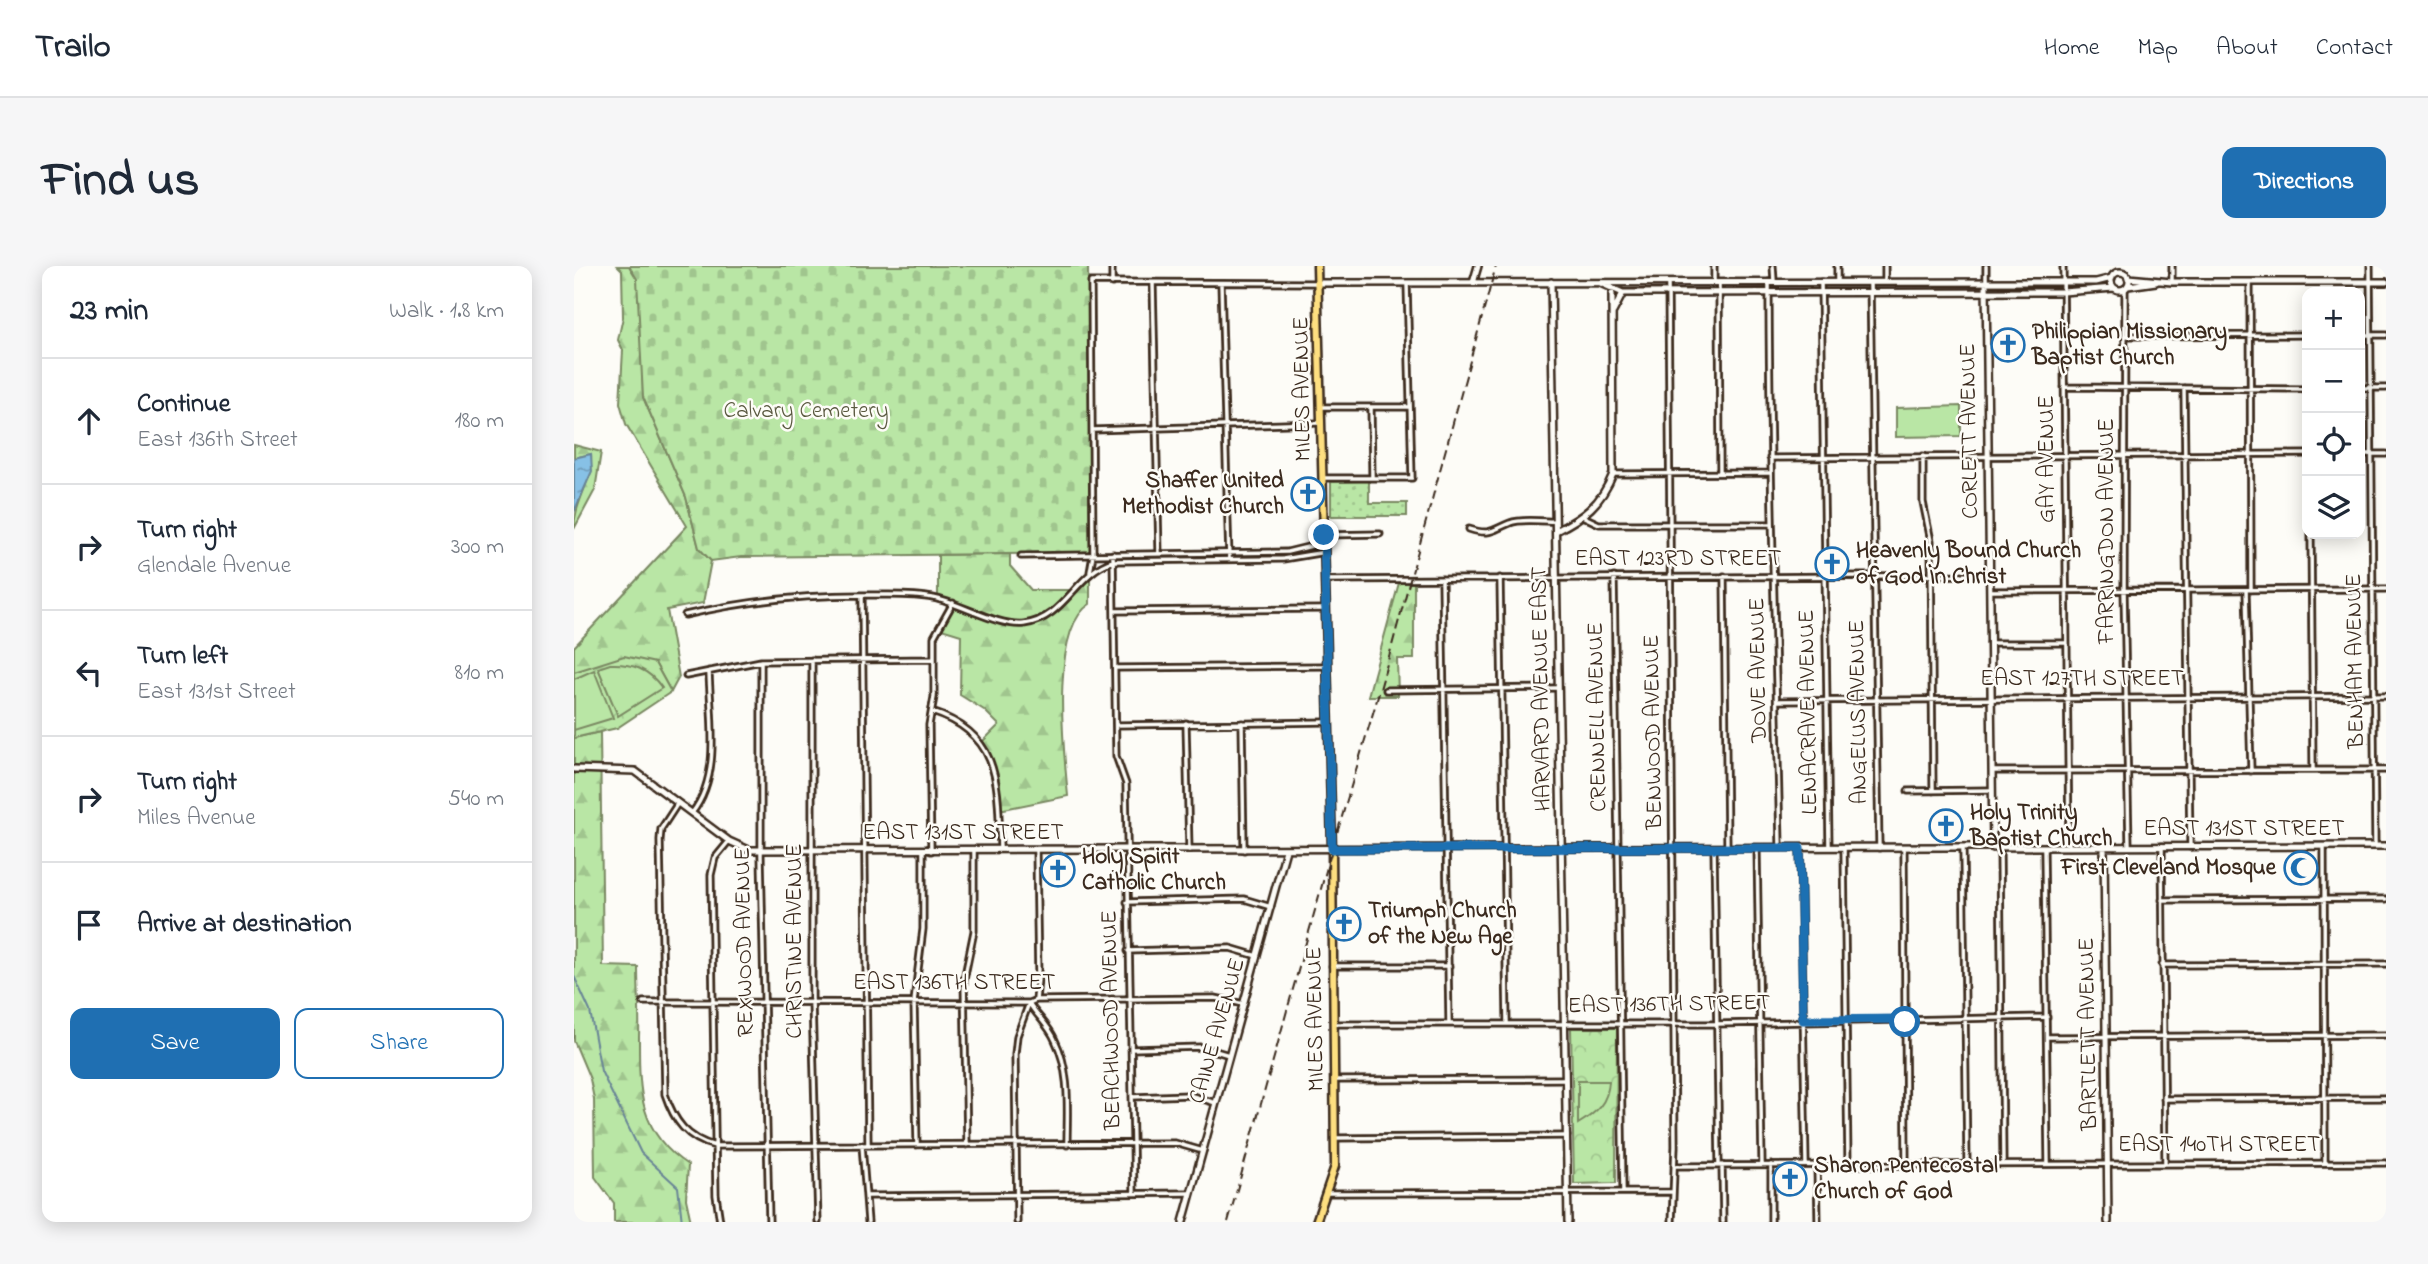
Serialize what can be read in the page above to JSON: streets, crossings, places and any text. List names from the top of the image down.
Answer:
{
  "streets": {
    "main road": ["MILES AVENUE"],
    "street": [
      "CORLETT AVENUE",
      "GAY AVENUE",
      "FARRINGDON AVENUE",
      "EAST 123RD STREET",
      "BENHAM AVENUE",
      "DOVE AVENUE",
      "EAST 127TH STREET",
      "HARVARD AVENUE EAST",
      "LENACRAVE AVENUE",
      "ANGELUS AVENUE",
      "CRENNELL AVENUE",
      "BENWOOD AVENUE",
      "EAST 131ST STREET",
      "CHRISTINE AVENUE",
      "REXWOOD AVENUE",
      "EAST 136TH STREET",
      "BEACHWOOD AVENUE",
      "CAINE AVENUE",
      "BARTLETT AVENUE",
      "EAST 140TH STREET"
    ]
  },
  "crossings": [
    ["MILES AVENUE", "EAST 123RD STREET"],
    ["MILES AVENUE", "EAST 131ST STREET"],
    ["MILES AVENUE", "EAST 136TH STREET"],
    ["CORLETT AVENUE", "EAST 123RD STREET"],
    ["CORLETT AVENUE", "EAST 127TH STREET"],
    ["CORLETT AVENUE", "EAST 131ST STREET"],
    ["GAY AVENUE", "EAST 127TH STREET"],
    ["GAY AVENUE", "EAST 131ST STREET"],
    ["FARRINGDON AVENUE", "EAST 127TH STREET"],
    ["FARRINGDON AVENUE", "EAST 131ST STREET"],
    ["EAST 123RD STREET", "DOVE AVENUE"],
    ["EAST 123RD STREET", "HARVARD AVENUE EAST"],
    ["EAST 123RD STREET", "LENACRAVE AVENUE"],
    ["EAST 123RD STREET", "ANGELUS AVENUE"],
    ["EAST 123RD STREET", "CRENNELL AVENUE"],
    ["EAST 123RD STREET", "BENWOOD AVENUE"],
    ["BENHAM AVENUE", "EAST 127TH STREET"],
    ["BENHAM AVENUE", "EAST 131ST STREET"],
    ["DOVE AVENUE", "EAST 127TH STREET"],
    ["DOVE AVENUE", "EAST 131ST STREET"],
    ["EAST 127TH STREET", "LENACRAVE AVENUE"],
    ["EAST 127TH STREET", "ANGELUS AVENUE"],
    ["HARVARD AVENUE EAST", "EAST 131ST STREET"],
    ["HARVARD AVENUE EAST", "EAST 136TH STREET"],
    ["LENACRAVE AVENUE", "EAST 131ST STREET"],
    ["ANGELUS AVENUE", "EAST 131ST STREET"],
    ["CRENNELL AVENUE", "EAST 131ST STREET"],
    ["CRENNELL AVENUE", "EAST 136TH STREET"],
    ["BENWOOD AVENUE", "EAST 131ST STREET"],
    ["BENWOOD AVENUE", "EAST 136TH STREET"],
    ["BENWOOD AVENUE", "EAST 140TH STREET"],
    ["EAST 131ST STREET", "CHRISTINE AVENUE"],
    ["EAST 131ST STREET", "REXWOOD AVENUE"],
    ["EAST 131ST STREET", "BEACHWOOD AVENUE"],
    ["EAST 131ST STREET", "CAINE AVENUE"],
    ["EAST 131ST STREET", "BARTLETT AVENUE"],
    ["CHRISTINE AVENUE", "EAST 136TH STREET"],
    ["REXWOOD AVENUE", "EAST 136TH STREET"],
    ["EAST 136TH STREET", "BEACHWOOD AVENUE"],
    ["EAST 136TH STREET", "CAINE AVENUE"],
    ["BARTLETT AVENUE", "EAST 140TH STREET"]
  ],
  "parks": ["Calvary Cemetery"],
  "places": {
    "church": [
      "Philippian Missionary Baptist Church",
      "Shaffer United Methodist Church",
      "Heavenly Bound Church of God In Christ",
      "Holy Trinity Baptist Church",
      "Holy Spirit Catholic Church",
      "Triumph Church of the New Age",
      "Sharon Pentecostal Church of God"
    ],
    "mosque": ["First Cleveland Mosque"]
  },
  "page": {
    "header": "Trailo",
    "nav": [
      "Home",
      "Map",
      "About",
      "Contact"
    ],
    "title": "Find us",
    "buttons": [
      "Directions",
      ["Save", "Share"]
    ],
    "heading": ["23 min", "Walk · 1.8 km"],
    "map_buttons": ["+", "−"],
    "list": [
      ["Continue", "East 136th Street", "180 m"],
      ["Turn right", "Glendale Avenue", "300 m"],
      ["Turn left", "East 131st Street", "810 m"],
      ["Turn right", "Miles Avenue", "540 m"],
      "Arrive at destination"
    ]
  }
}
